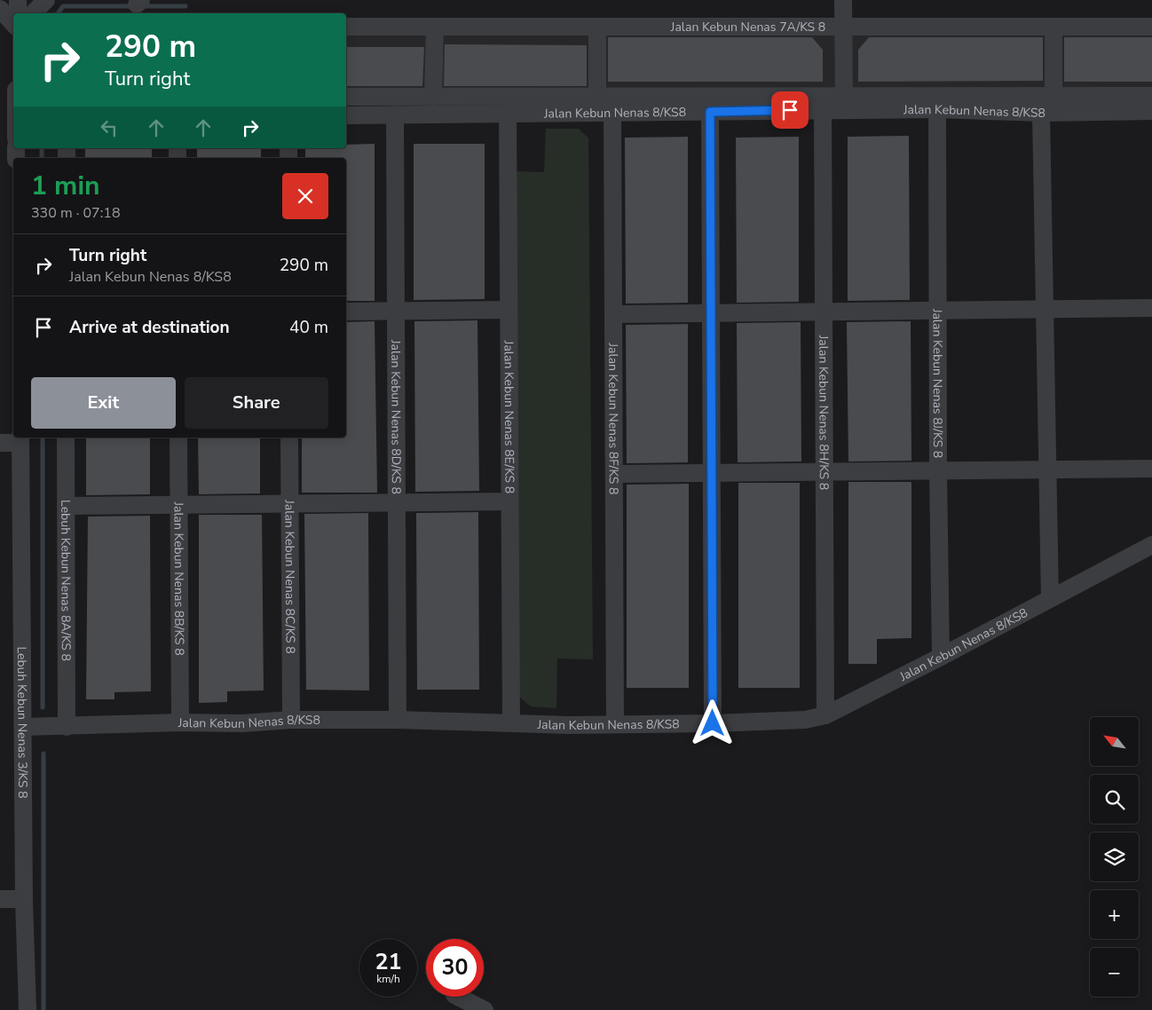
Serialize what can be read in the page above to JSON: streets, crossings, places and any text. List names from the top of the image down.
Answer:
{
  "streets": {
    "street": [
      "Jalan Kebun Nenas 7A/KS 8",
      "Jalan Kebun Nenas 8/KS8",
      "Jalan Kebun Nenas 8J/KS 8",
      "Jalan Kebun Nenas 8H/KS 8",
      "Jalan Kebun Nenas 8D/KS 8",
      "Jalan Kebun Nenas 8E/KS 8",
      "Jalan Kebun Nenas 8F/KS 8",
      "Jalan Kebun Nenas 8C/KS 8",
      "Jalan Kebun Nenas 8B/KS 8",
      "Lebuh Kebun Nenas 8A/KS 8",
      "Lebuh Kebun Nenas 3/KS 8"
    ]
  },
  "crossings": [
    ["Jalan Kebun Nenas 8/KS8", "Jalan Kebun Nenas 8J/KS 8"],
    ["Jalan Kebun Nenas 8/KS8", "Jalan Kebun Nenas 8H/KS 8"],
    ["Jalan Kebun Nenas 8/KS8", "Jalan Kebun Nenas 8D/KS 8"],
    ["Jalan Kebun Nenas 8/KS8", "Jalan Kebun Nenas 8E/KS 8"],
    ["Jalan Kebun Nenas 8/KS8", "Jalan Kebun Nenas 8F/KS 8"],
    ["Jalan Kebun Nenas 8/KS8", "Jalan Kebun Nenas 8C/KS 8"],
    ["Jalan Kebun Nenas 8/KS8", "Jalan Kebun Nenas 8B/KS 8"],
    ["Jalan Kebun Nenas 8/KS8", "Lebuh Kebun Nenas 8A/KS 8"],
    ["Jalan Kebun Nenas 8/KS8", "Lebuh Kebun Nenas 3/KS 8"]
  ],
  "north": "top left",
  "page": {
    "turn": ["290 m", "Turn right"],
    "heading": ["1 min", "330 m · 07:18"],
    "list": [
      {
        "name": "Turn right",
        "note": "Jalan Kebun Nenas 8/KS8",
        "value": "290 m"
      },
      {
        "name": "Arrive at destination",
        "value": "40 m"
      }
    ],
    "buttons": ["Exit", "Share"],
    "map_buttons": ["+", "−"],
    "speed": "21 km/h",
    "limit": "30"
  }
}
